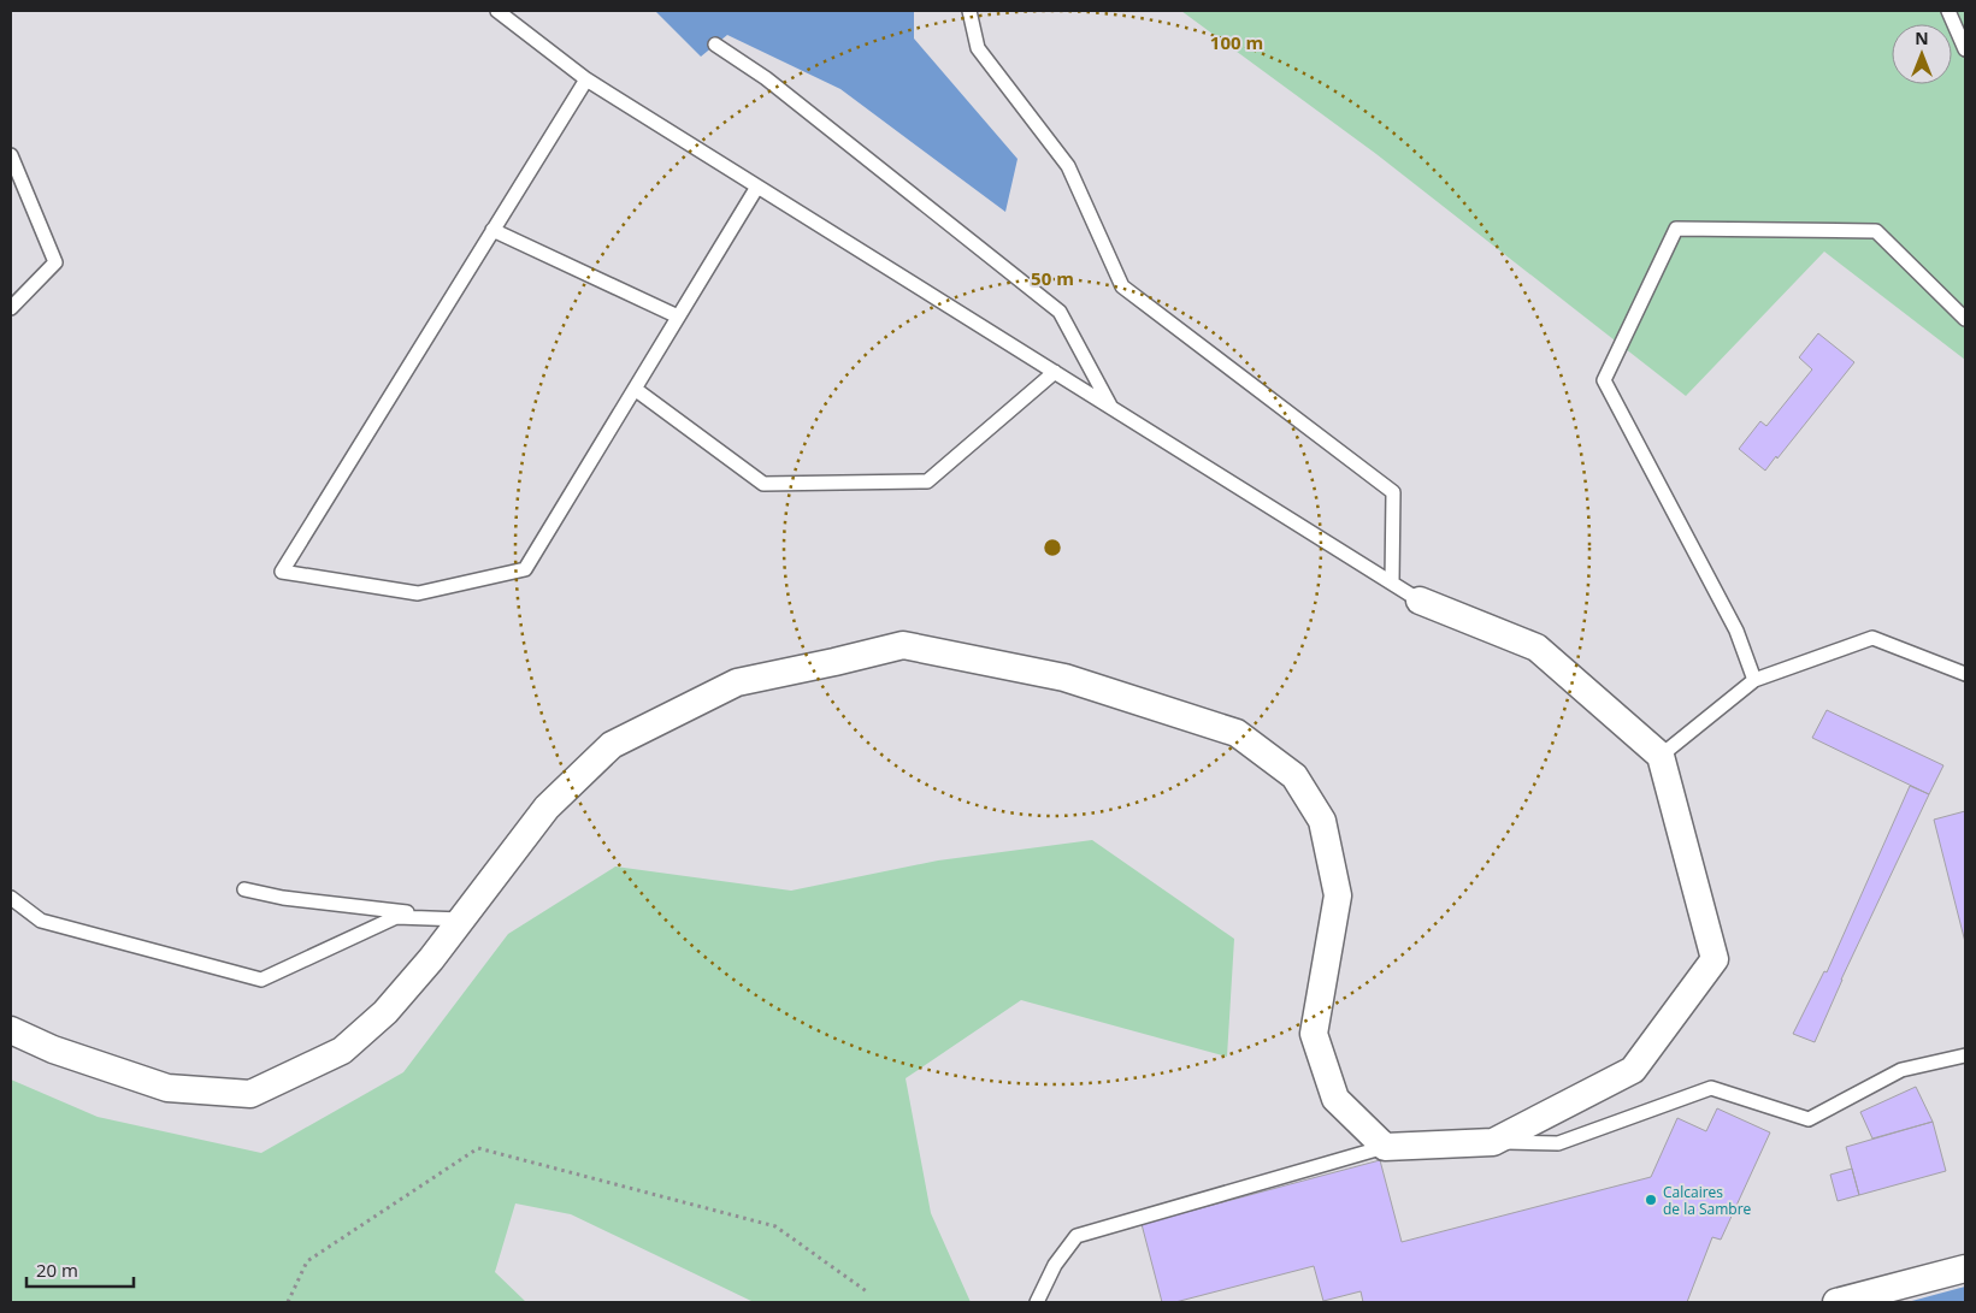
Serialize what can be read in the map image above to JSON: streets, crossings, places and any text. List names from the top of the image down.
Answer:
{
  "places": ["Calcaires de la Sambre"],
  "scale_bar": "20 m",
  "north": "top",
  "rings": ["100 m", "50 m"]
}
